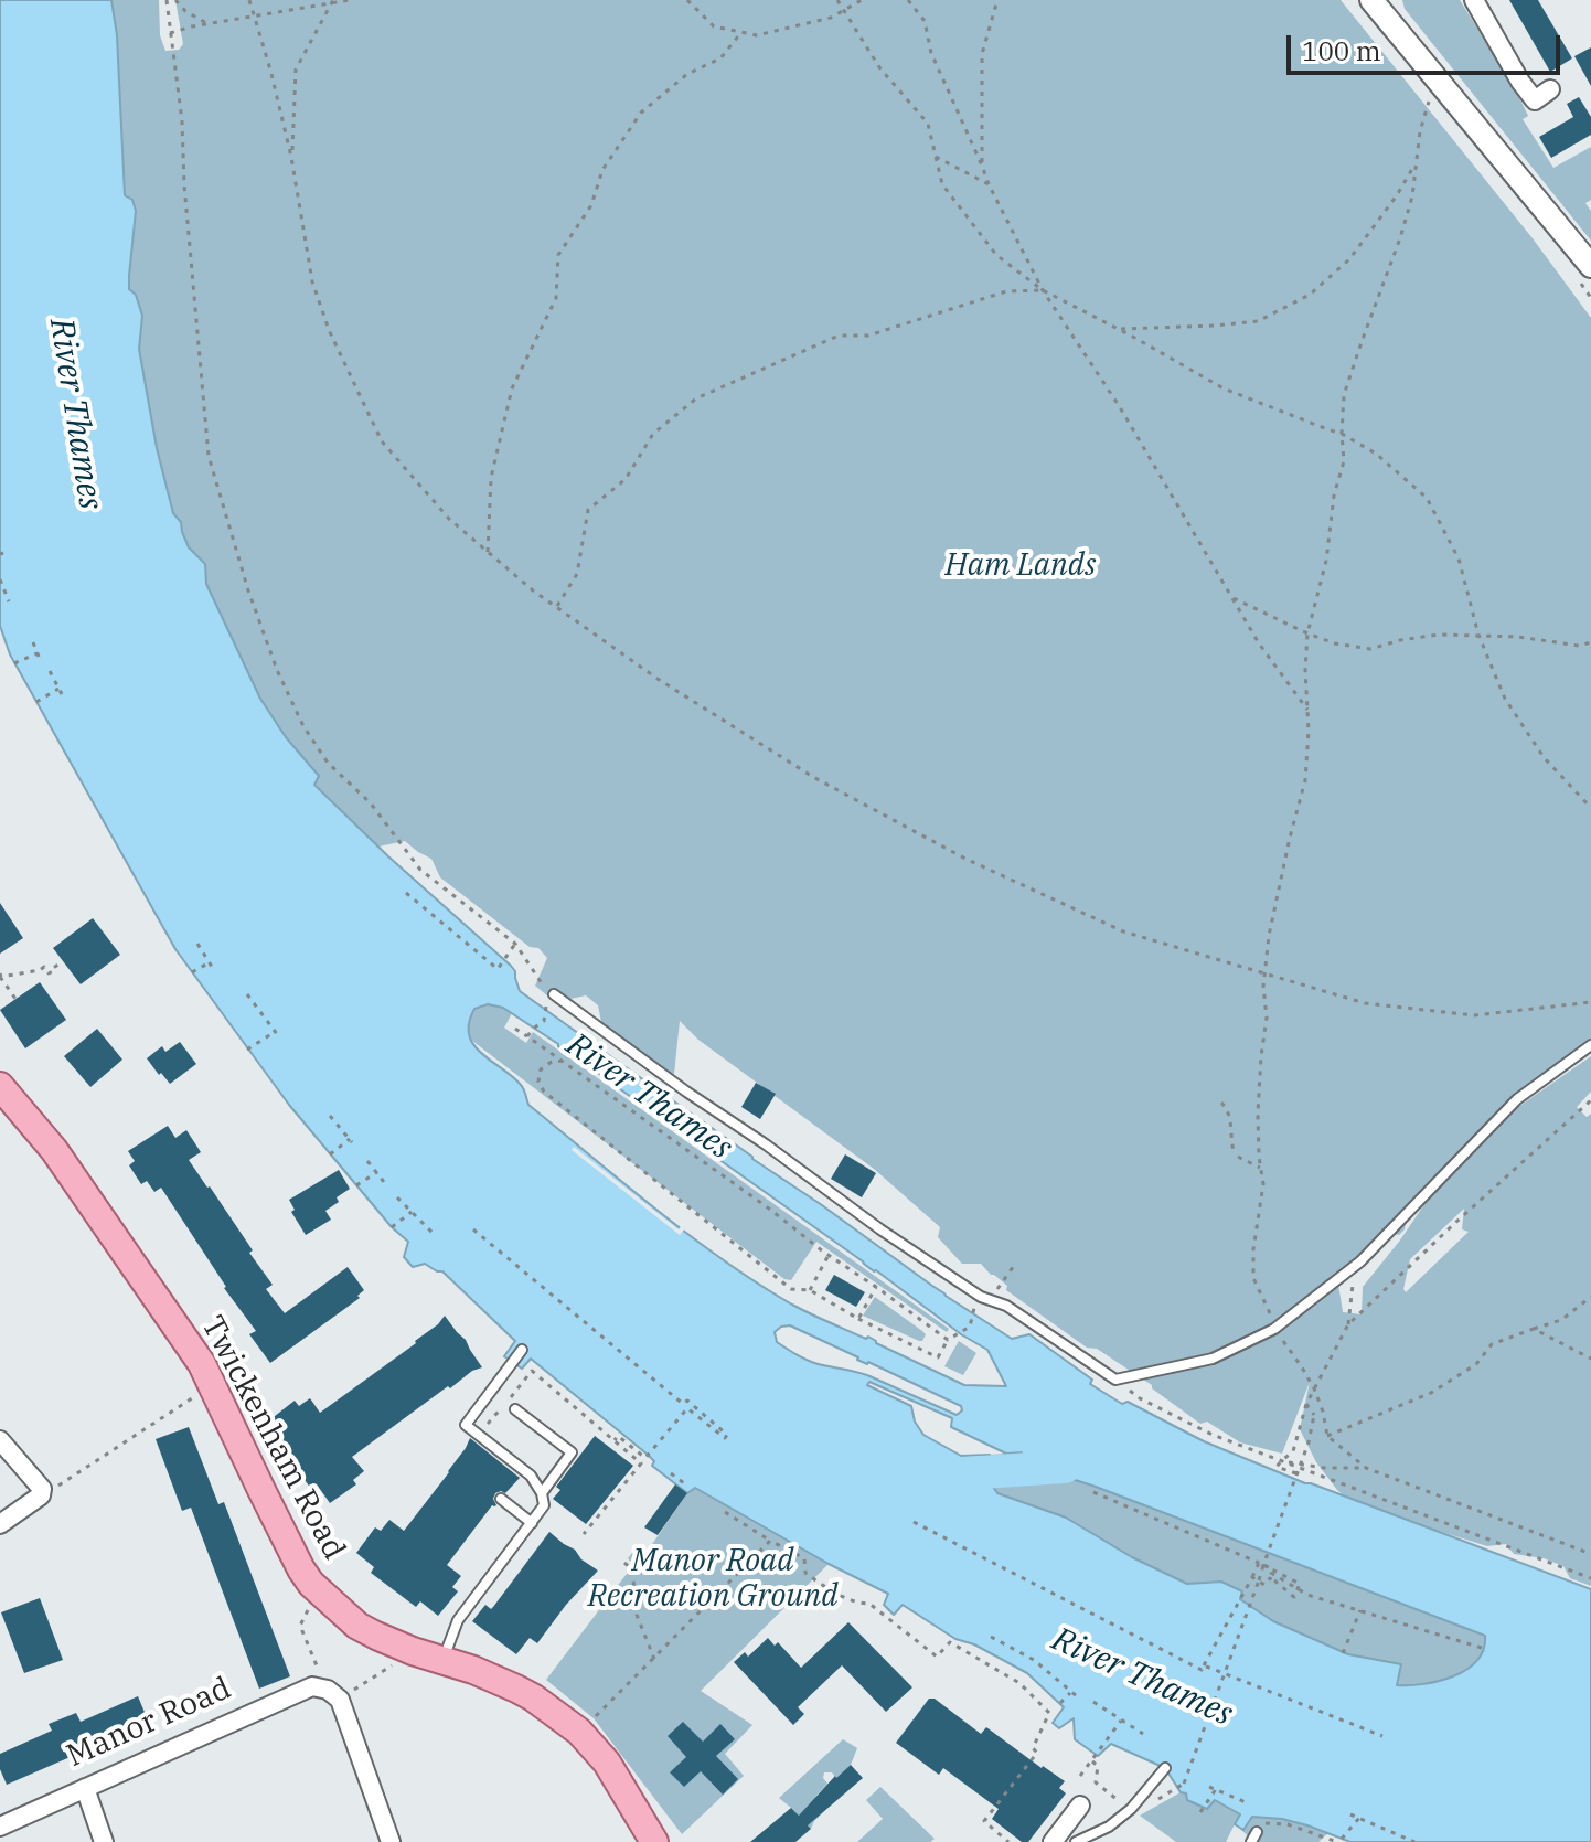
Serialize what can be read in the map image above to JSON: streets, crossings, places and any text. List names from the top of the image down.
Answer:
{
  "streets": {
    "main road": ["Twickenham Road"],
    "street": ["Manor Road"]
  },
  "water": ["River Thames"],
  "parks": ["Ham Lands", "Manor Road Recreation Ground"],
  "scale_bar": "100 m"
}
